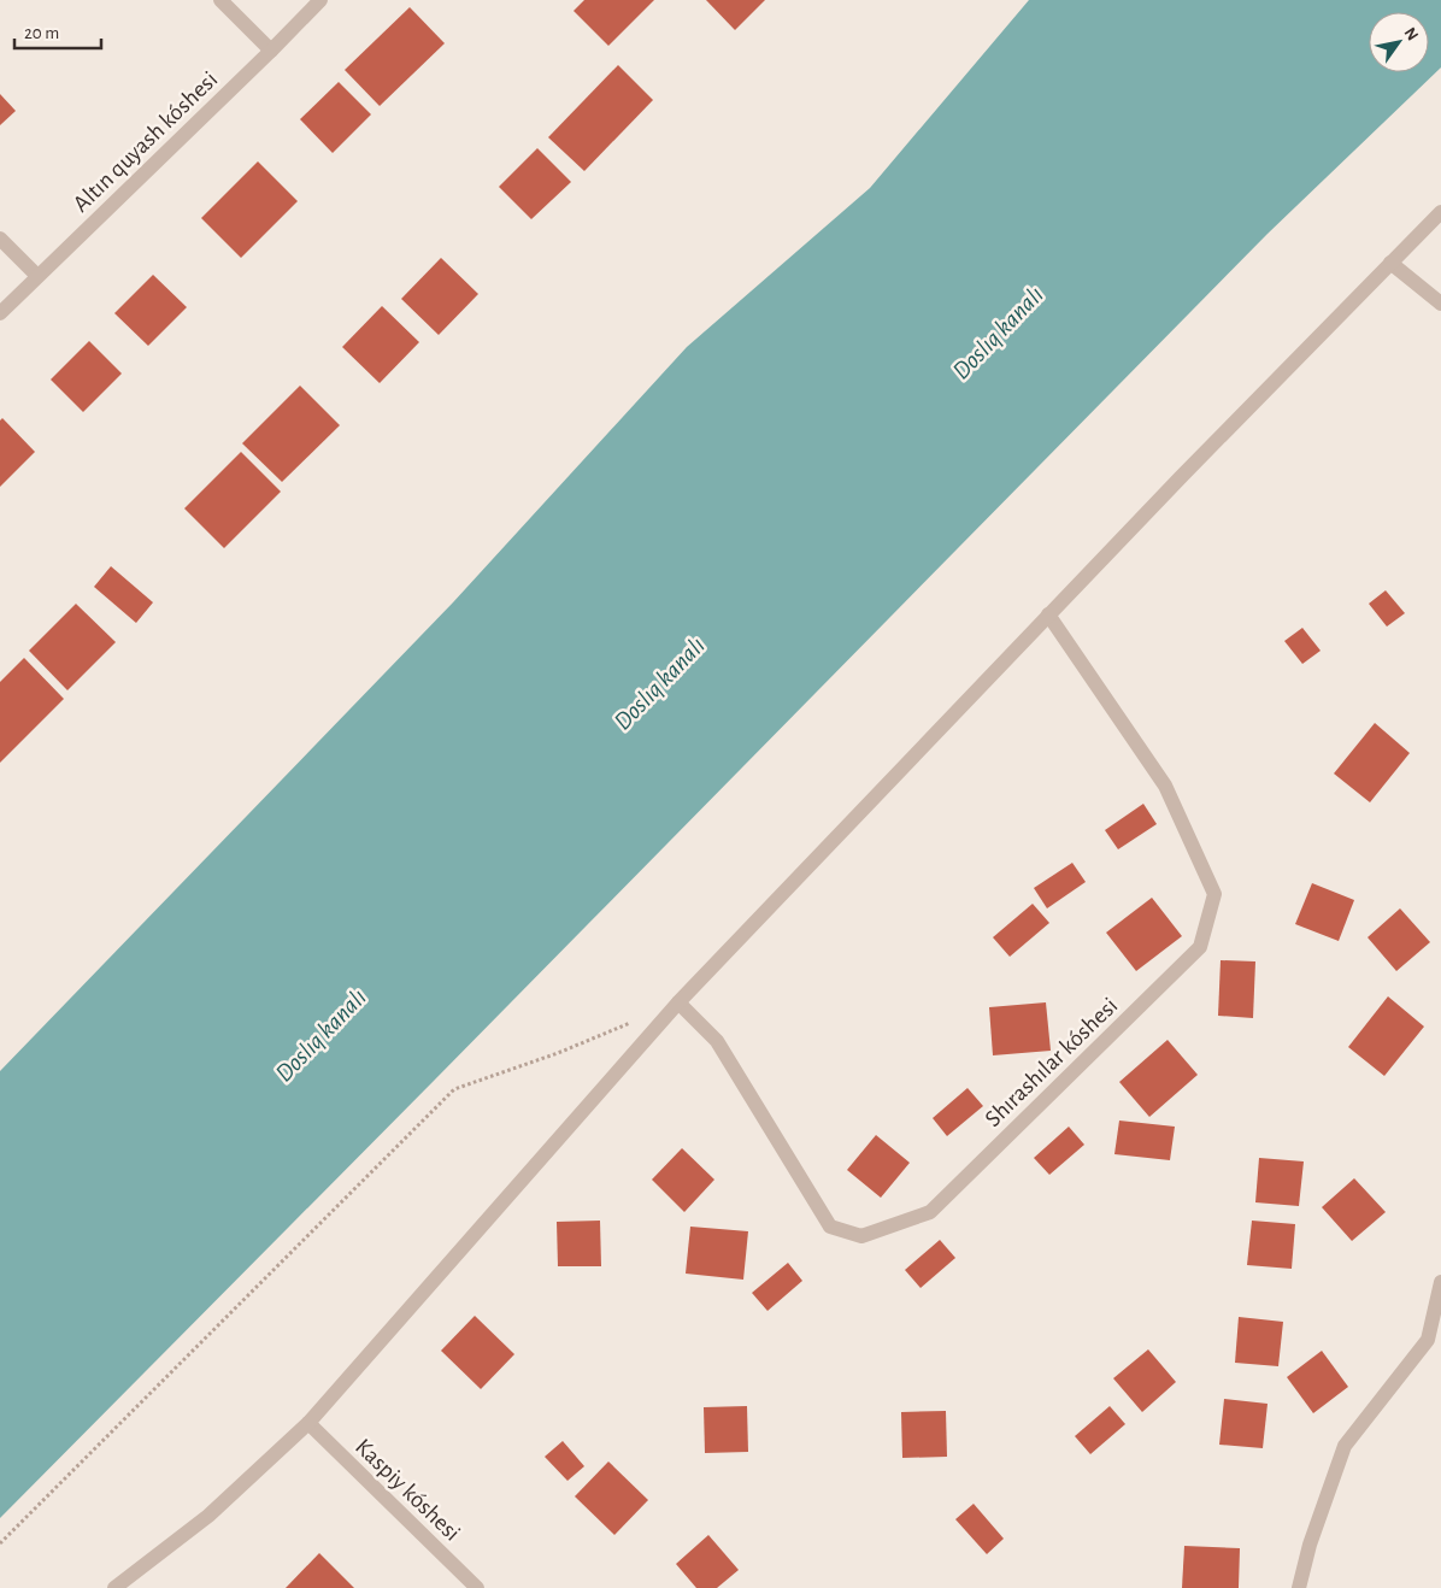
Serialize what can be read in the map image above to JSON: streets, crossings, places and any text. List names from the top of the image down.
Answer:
{
  "streets": {
    "street": ["Altın quyash kóshesi", "Shırashılar kóshesi", "Kaspiy kóshesi"]
  },
  "water": ["Doslıq kanalı"],
  "scale_bar": "20 m",
  "north": "top right"
}
